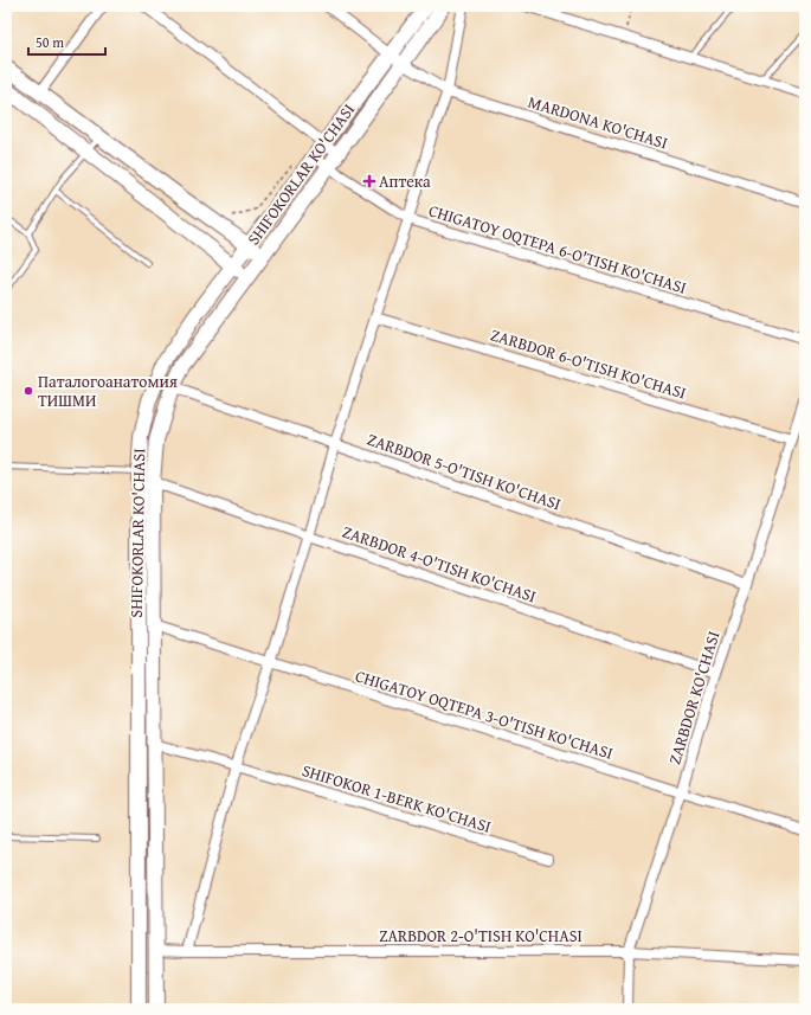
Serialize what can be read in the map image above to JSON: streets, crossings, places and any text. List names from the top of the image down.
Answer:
{
  "streets": {
    "main road": ["SHIFOKORLAR KO'CHASI"],
    "street": [
      "MARDONA KO'CHASI",
      "CHIGATOY OQTEPA 6-O'TISH KO'CHASI",
      "ZARBDOR 6-O'TISH KO'CHASI",
      "ZARBDOR 5-O'TISH KO'CHASI",
      "ZARBDOR 4-O'TISH KO'CHASI",
      "ZARBDOR KO'CHASI",
      "CHIGATOY OQTEPA 3-O'TISH KO'CHASI",
      "SHIFOKOR 1-BERK KO'CHASI",
      "ZARBDOR 2-O'TISH KO'CHASI"
    ]
  },
  "crossings": [
    ["MARDONA KO'CHASI", "SHIFOKORLAR KO'CHASI"],
    ["SHIFOKORLAR KO'CHASI", "CHIGATOY OQTEPA 6-O'TISH KO'CHASI"],
    ["SHIFOKORLAR KO'CHASI", "ZARBDOR 5-O'TISH KO'CHASI"],
    ["SHIFOKORLAR KO'CHASI", "ZARBDOR 4-O'TISH KO'CHASI"],
    ["SHIFOKORLAR KO'CHASI", "CHIGATOY OQTEPA 3-O'TISH KO'CHASI"],
    ["SHIFOKORLAR KO'CHASI", "SHIFOKOR 1-BERK KO'CHASI"],
    ["SHIFOKORLAR KO'CHASI", "ZARBDOR 2-O'TISH KO'CHASI"],
    ["ZARBDOR 6-O'TISH KO'CHASI", "ZARBDOR KO'CHASI"],
    ["ZARBDOR 5-O'TISH KO'CHASI", "ZARBDOR KO'CHASI"],
    ["ZARBDOR 4-O'TISH KO'CHASI", "ZARBDOR KO'CHASI"],
    ["ZARBDOR KO'CHASI", "CHIGATOY OQTEPA 3-O'TISH KO'CHASI"],
    ["ZARBDOR KO'CHASI", "ZARBDOR 2-O'TISH KO'CHASI"]
  ],
  "places": {
    "health": ["Аптека"],
    "other": ["Паталогоанатомия ТИШМИ"]
  },
  "scale_bar": "50 m"
}
